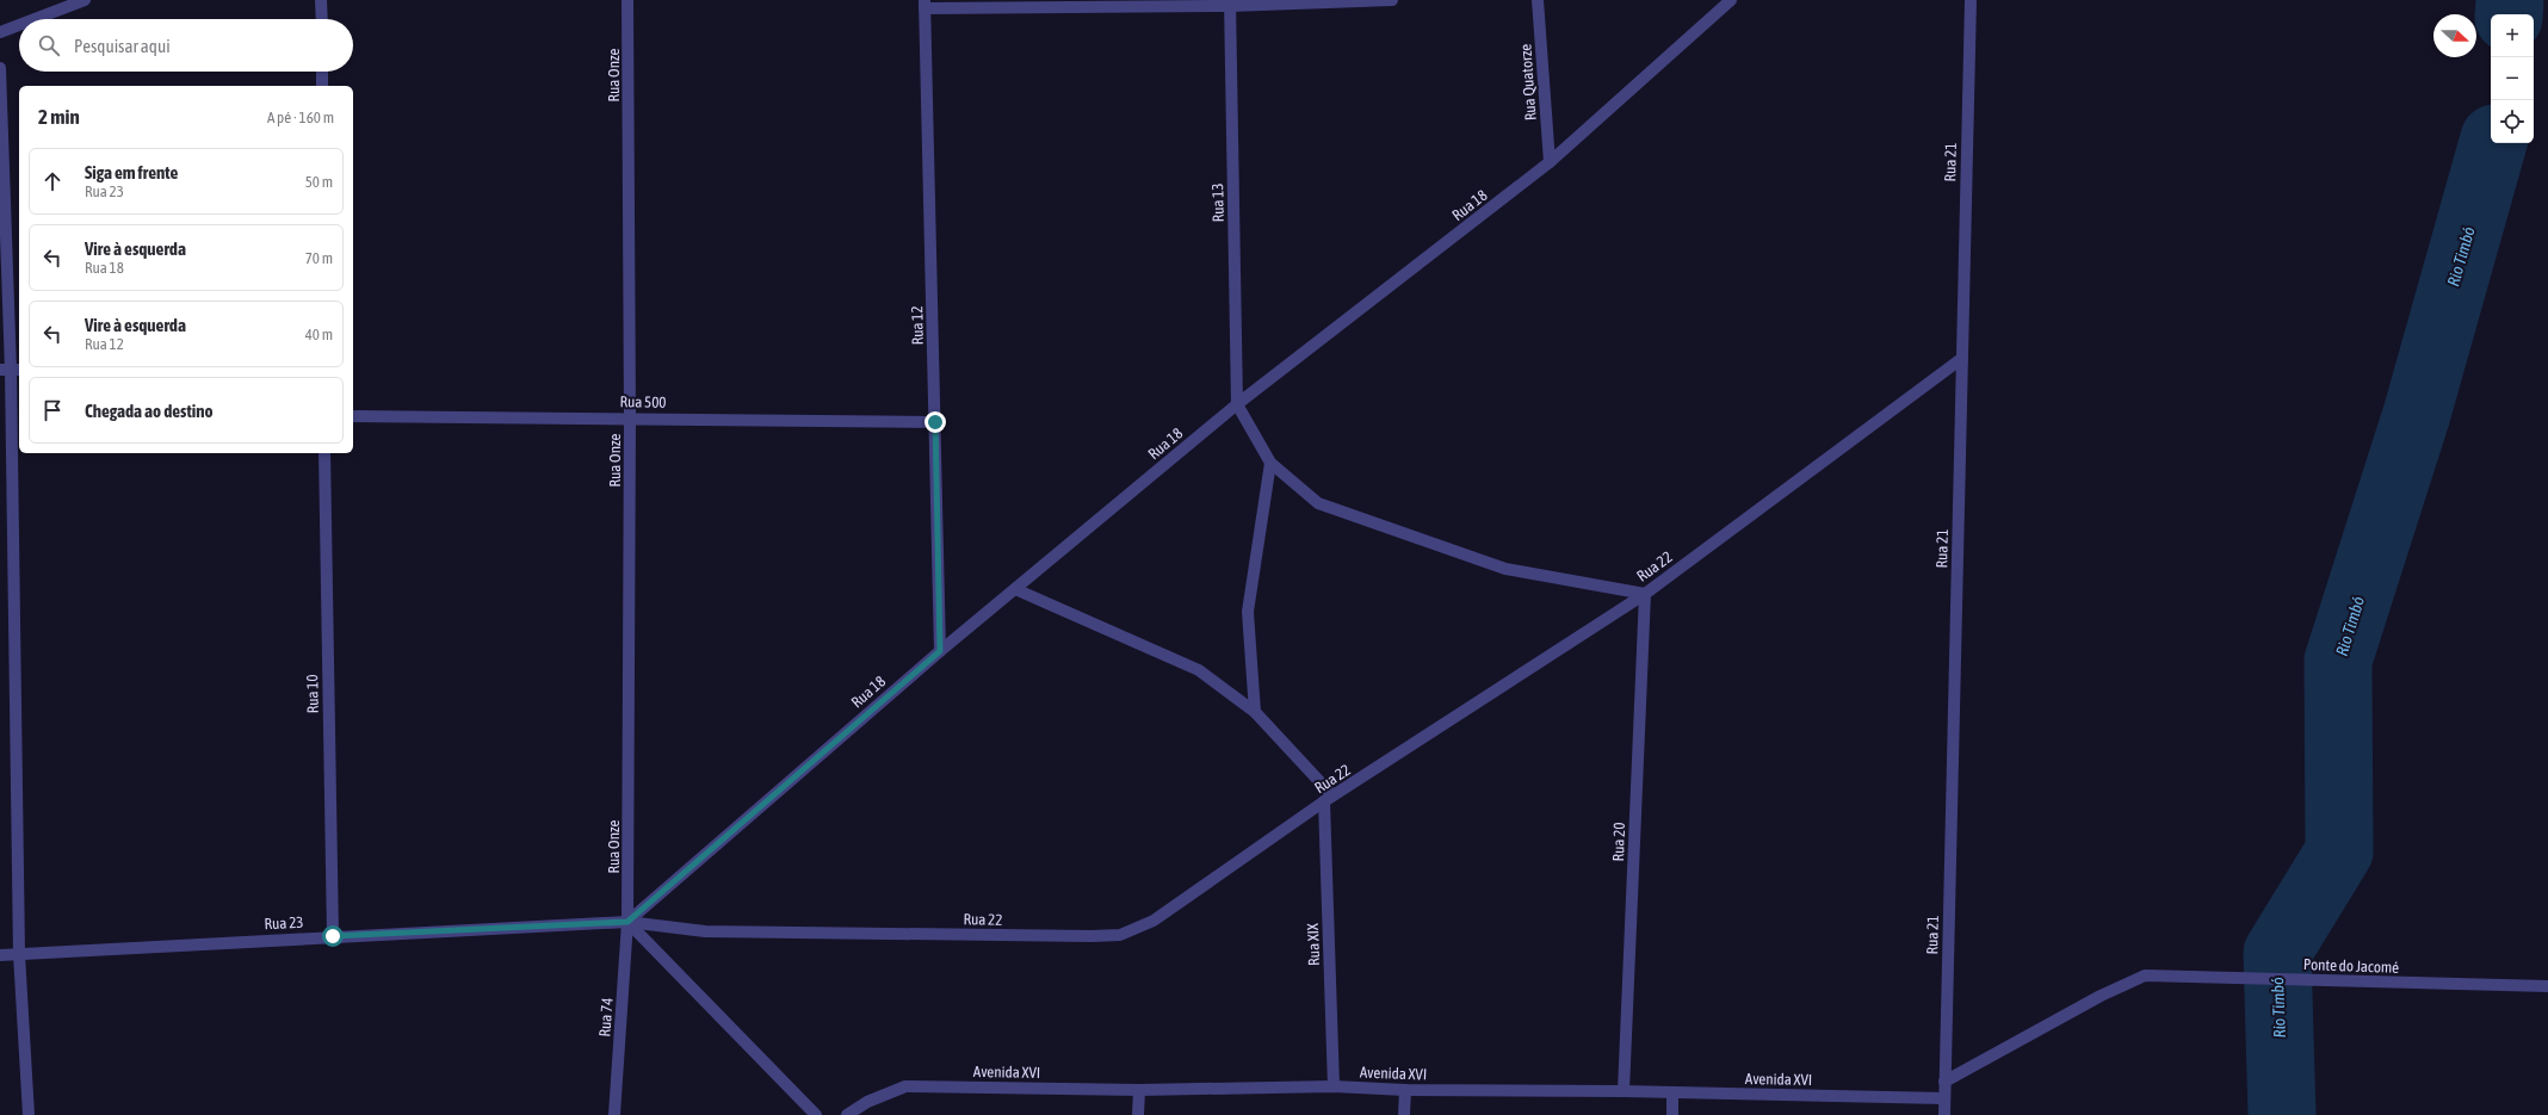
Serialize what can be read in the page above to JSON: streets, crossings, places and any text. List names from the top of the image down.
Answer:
{
  "streets": {
    "street": [
      "Rua Onze",
      "Rua Quatorze",
      "Rua 21",
      "Rua 13",
      "Rua 18",
      "Rua 12",
      "Rua 500",
      "Rua 22",
      "Rua 10",
      "Rua 20",
      "Rua 23",
      "Rua XIX",
      "Ponte do Jacomé",
      "Rua 74",
      "Avenida XVI"
    ]
  },
  "crossings": [
    ["Rua Onze", "Rua 18"],
    ["Rua Onze", "Rua 500"],
    ["Rua Onze", "Rua 22"],
    ["Rua Onze", "Rua 23"],
    ["Rua Onze", "Rua 74"],
    ["Rua Quatorze", "Rua 18"],
    ["Rua 21", "Rua 22"],
    ["Rua 21", "Ponte do Jacomé"],
    ["Rua 21", "Avenida XVI"],
    ["Rua 13", "Rua 18"],
    ["Rua 18", "Rua 12"],
    ["Rua 18", "Rua 22"],
    ["Rua 18", "Rua 23"],
    ["Rua 18", "Rua 74"],
    ["Rua 12", "Rua 500"],
    ["Rua 22", "Rua 20"],
    ["Rua 22", "Rua 23"],
    ["Rua 22", "Rua XIX"],
    ["Rua 22", "Rua 74"],
    ["Rua 10", "Rua 23"],
    ["Rua 20", "Avenida XVI"],
    ["Rua 23", "Rua 74"],
    ["Rua XIX", "Avenida XVI"]
  ],
  "water": ["Rio Timbó"],
  "north": "right",
  "page": {
    "map_buttons": ["+", "−"],
    "search": "Pesquisar aqui",
    "heading": ["2 min", "A pé · 160 m"],
    "list": [
      ["Siga em frente", "Rua 23", "50 m"],
      ["Vire à esquerda", "Rua 18", "70 m"],
      ["Vire à esquerda", "Rua 12", "40 m"],
      "Chegada ao destino"
    ]
  }
}
